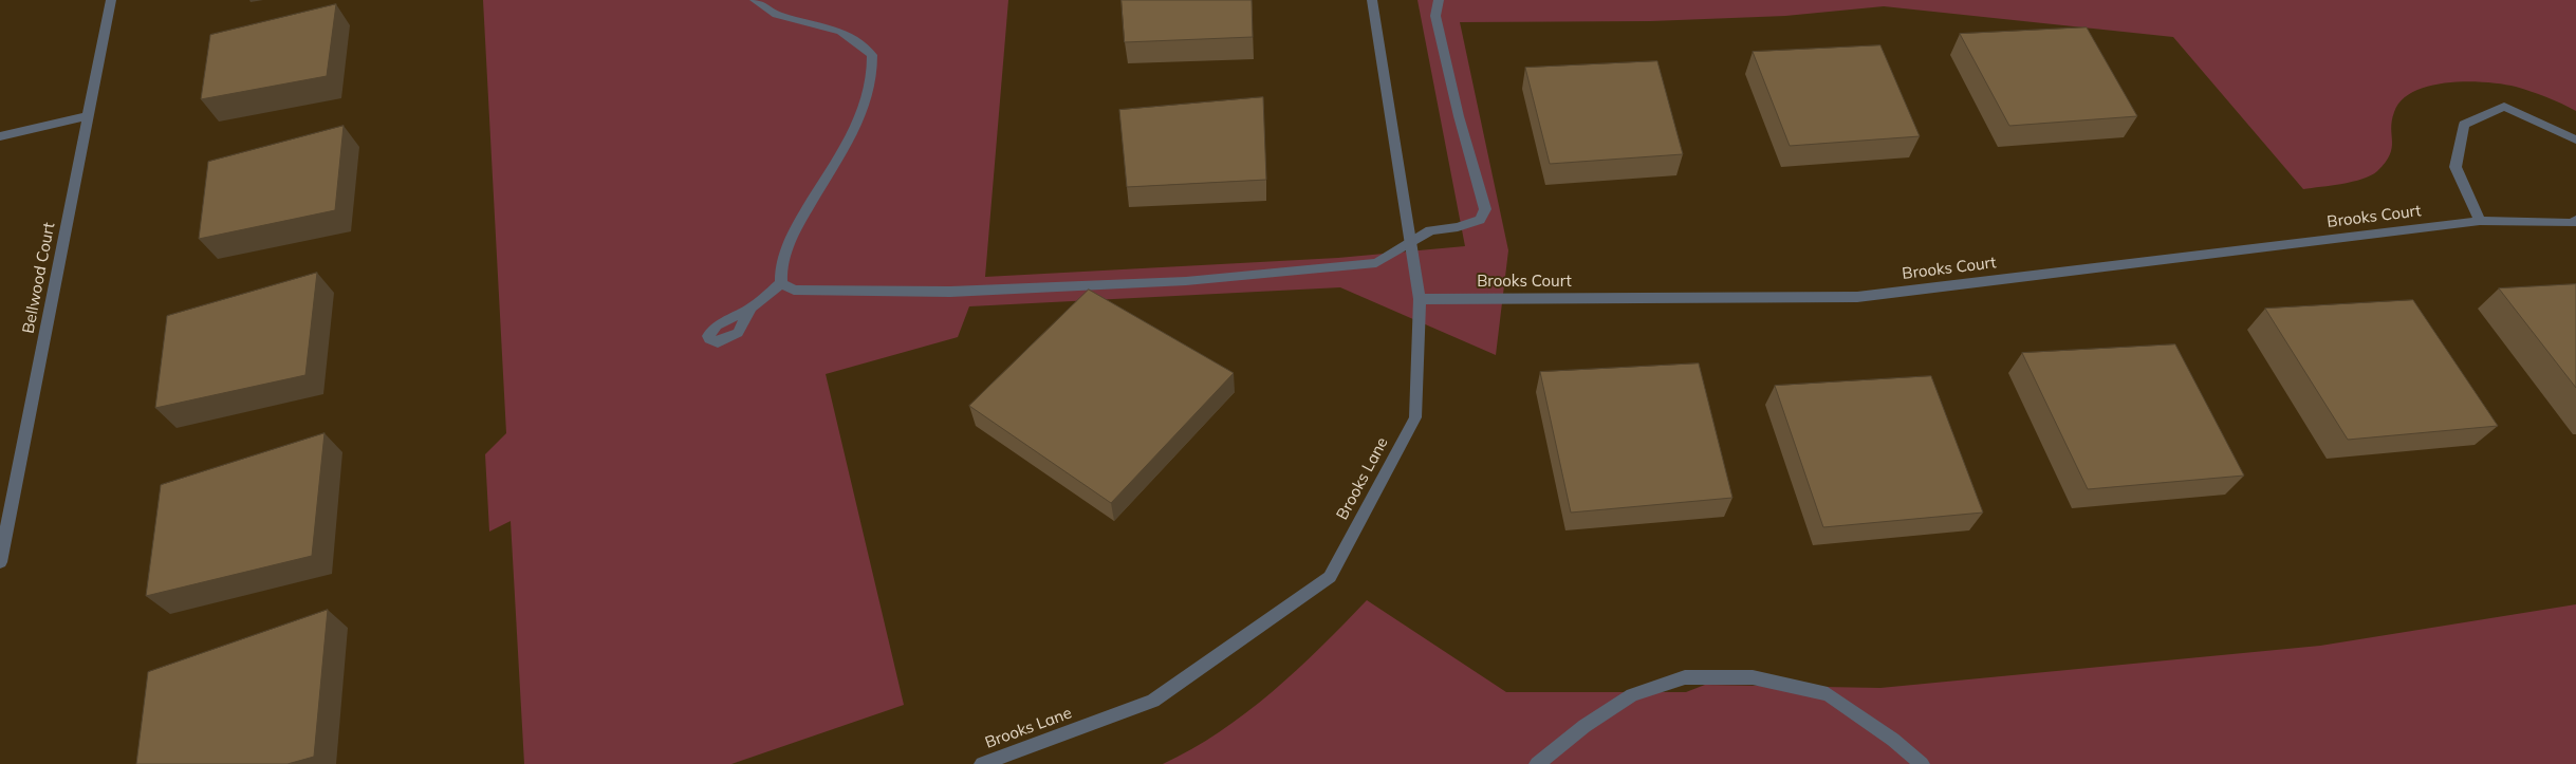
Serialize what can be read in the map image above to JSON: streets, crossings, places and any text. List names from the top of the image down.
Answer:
{
  "streets": {
    "street": ["Brooks Court", "Bellwood Court", "Brooks Lane"]
  },
  "crossings": [
    ["Brooks Court", "Brooks Lane"]
  ]
}
